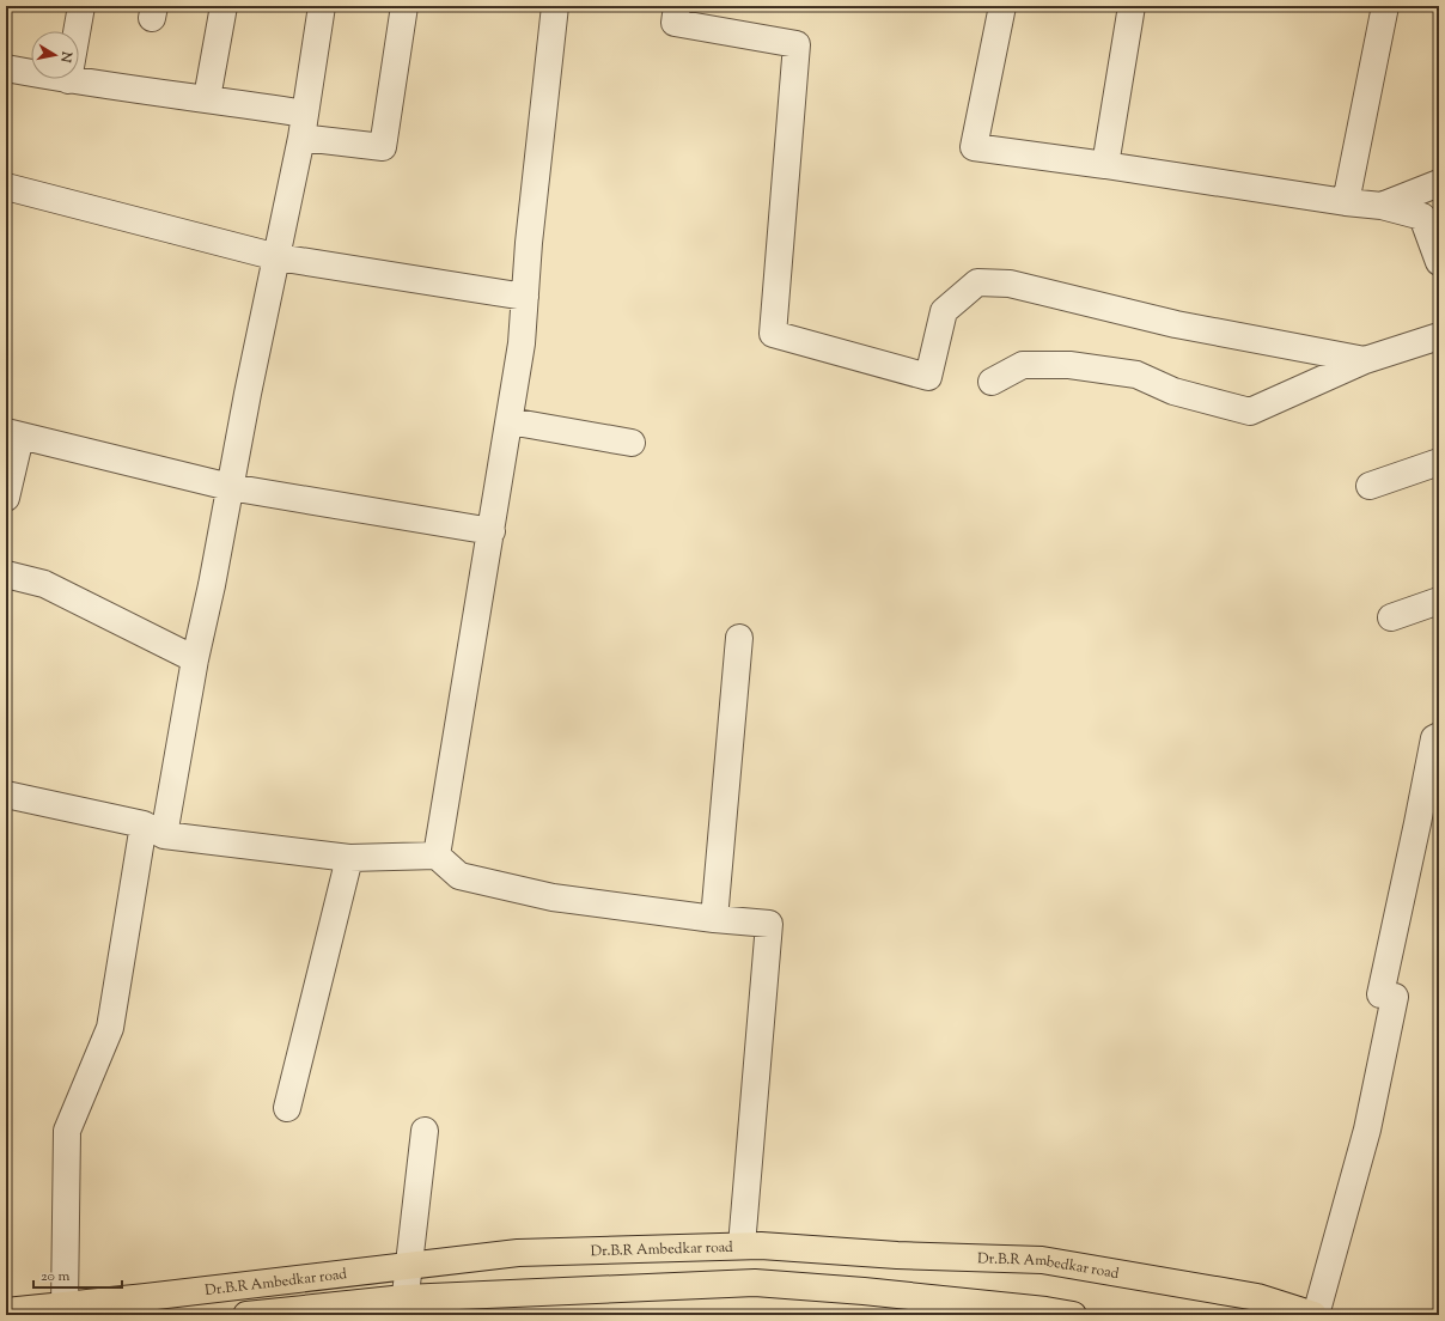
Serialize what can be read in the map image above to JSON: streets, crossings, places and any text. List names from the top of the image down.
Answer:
{
  "streets": {
    "main road": ["Dr.B.R Ambedkar road"]
  },
  "scale_bar": "20 m",
  "north": "right"
}
